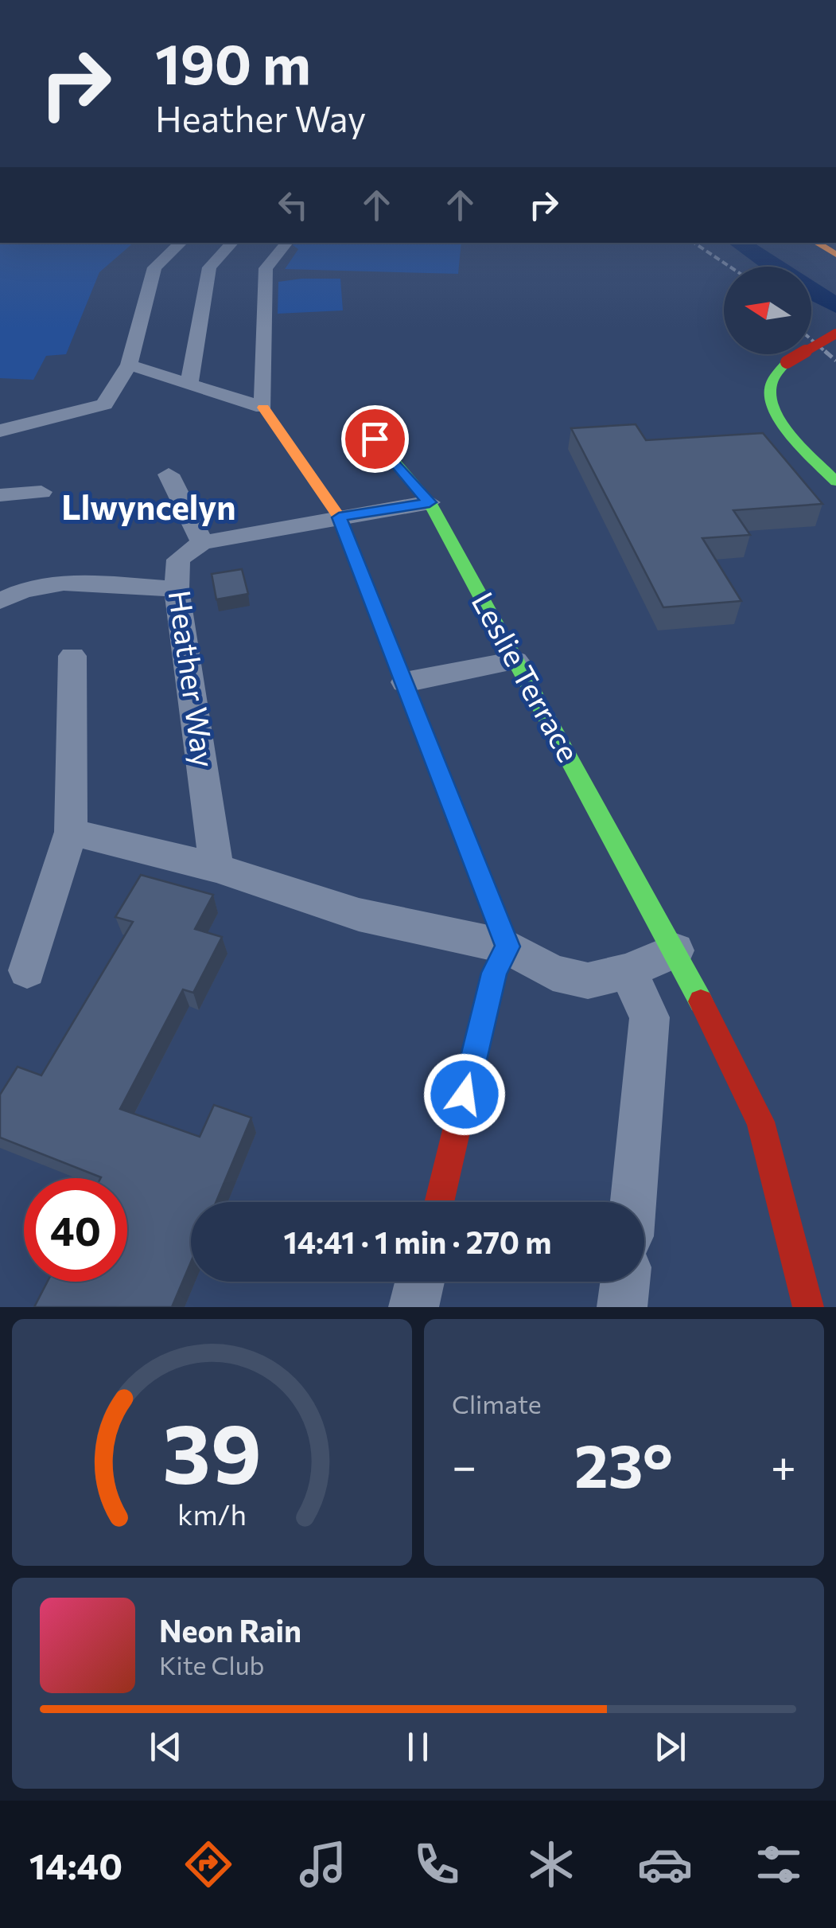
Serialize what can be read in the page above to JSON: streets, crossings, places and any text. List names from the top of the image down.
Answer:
{
  "streets": {
    "street": ["Leslie Terrace", "Heather Way"]
  },
  "districts": ["Llwyncelyn"],
  "north": "left",
  "page": {
    "turn": ["190 m", "Heather Way"],
    "limit": "40",
    "trip": "14:41 · 1 min · 270 m",
    "tile": "Climate",
    "heat": ["−", "23°", "+"],
    "song": ["Neon Rain", "Kite Club"],
    "tabs": "14:40",
    "gauge": ["39", "km/h"]
  }
}
